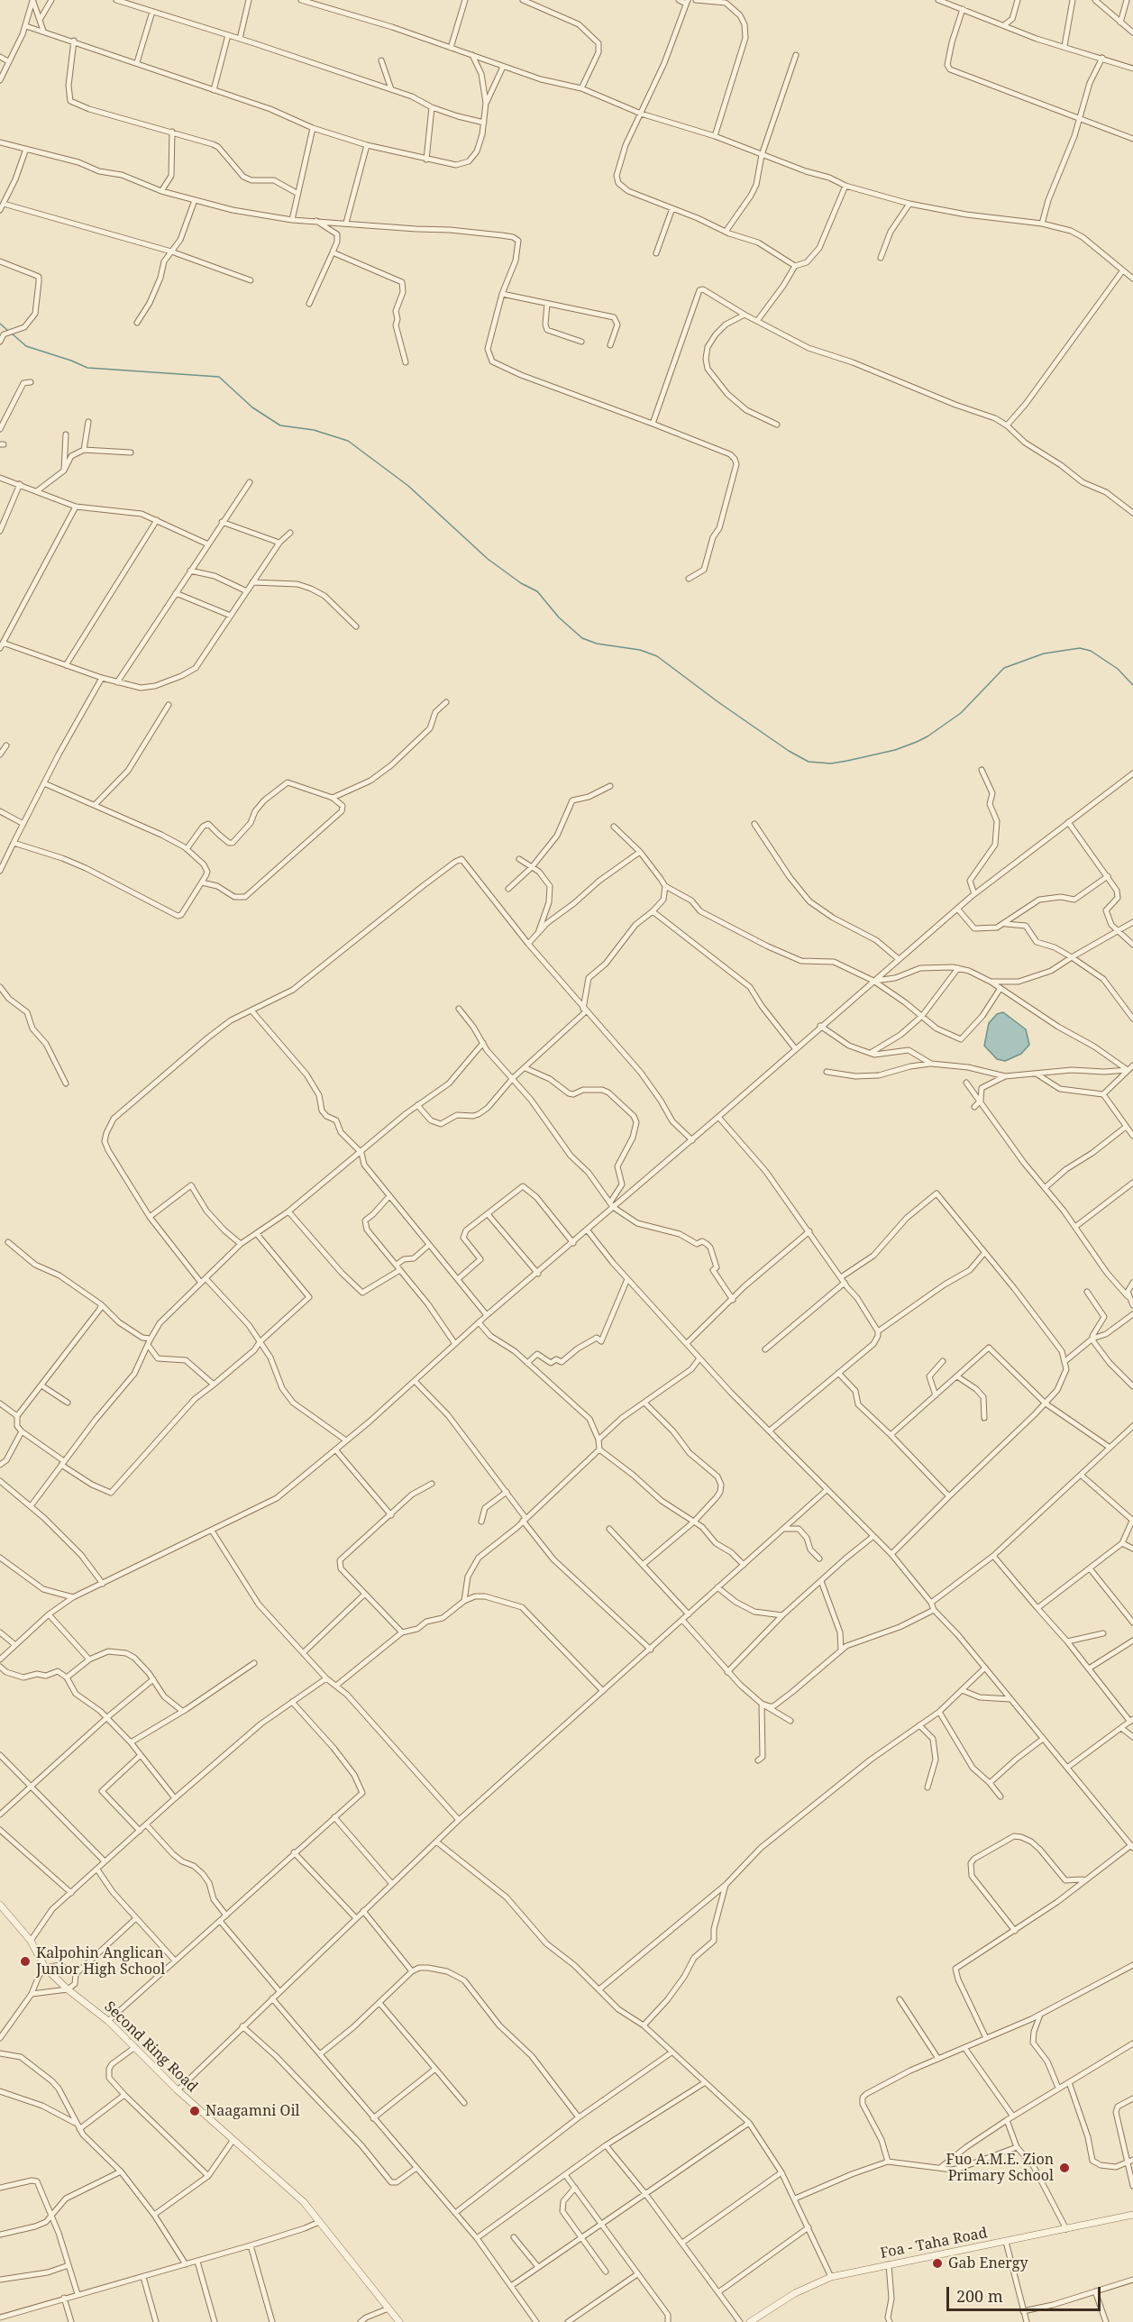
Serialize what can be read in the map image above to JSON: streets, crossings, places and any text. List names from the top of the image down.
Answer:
{
  "streets": {
    "street": ["Second Ring Road", "Foa - Taha Road"]
  },
  "places": [
    "Kalpohin Anglican Junior High School",
    "Naagamni Oil",
    "Fuo A.M.E. Zion Primary School",
    "Gab Energy"
  ],
  "scale_bar": "200 m"
}
